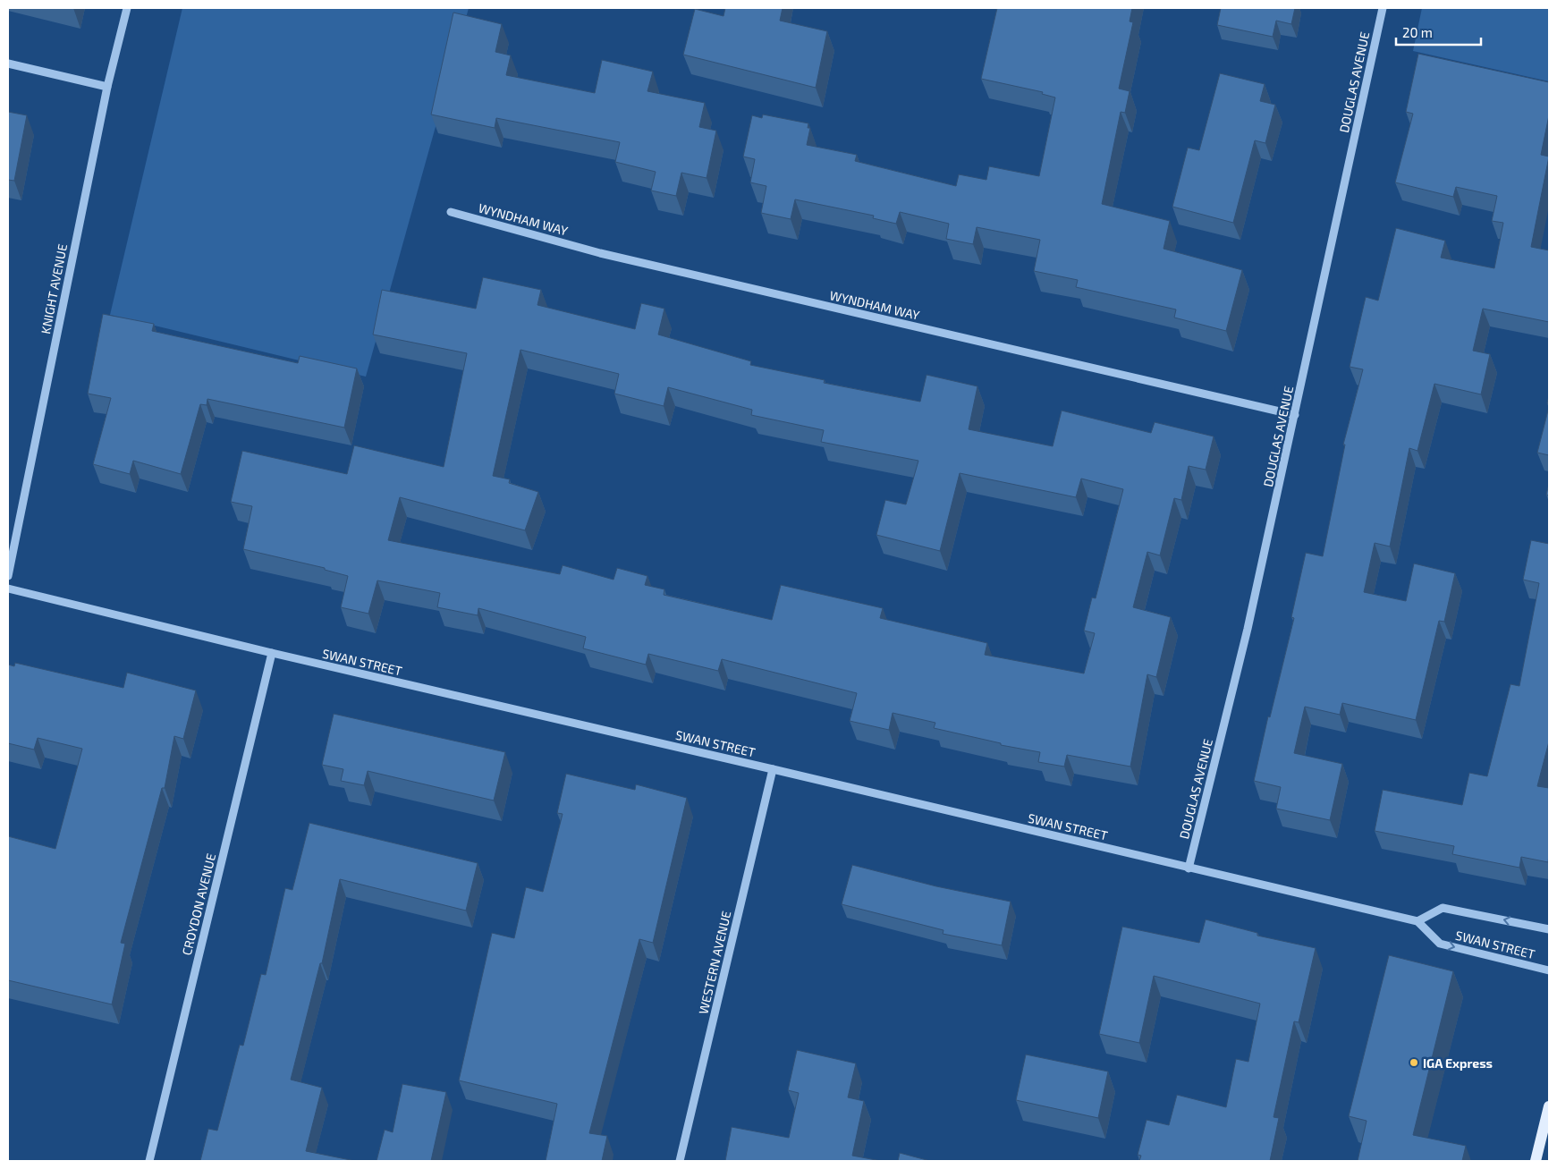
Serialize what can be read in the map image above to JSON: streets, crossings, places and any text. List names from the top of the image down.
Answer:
{
  "streets": {
    "street": [
      "DOUGLAS AVENUE",
      "WYNDHAM WAY",
      "KNIGHT AVENUE",
      "SWAN STREET",
      "CROYDON AVENUE",
      "WESTERN AVENUE"
    ]
  },
  "crossings": [
    ["DOUGLAS AVENUE", "WYNDHAM WAY"],
    ["DOUGLAS AVENUE", "SWAN STREET"],
    ["SWAN STREET", "CROYDON AVENUE"],
    ["SWAN STREET", "WESTERN AVENUE"]
  ],
  "places": ["IGA Express"],
  "scale_bar": "20 m"
}
